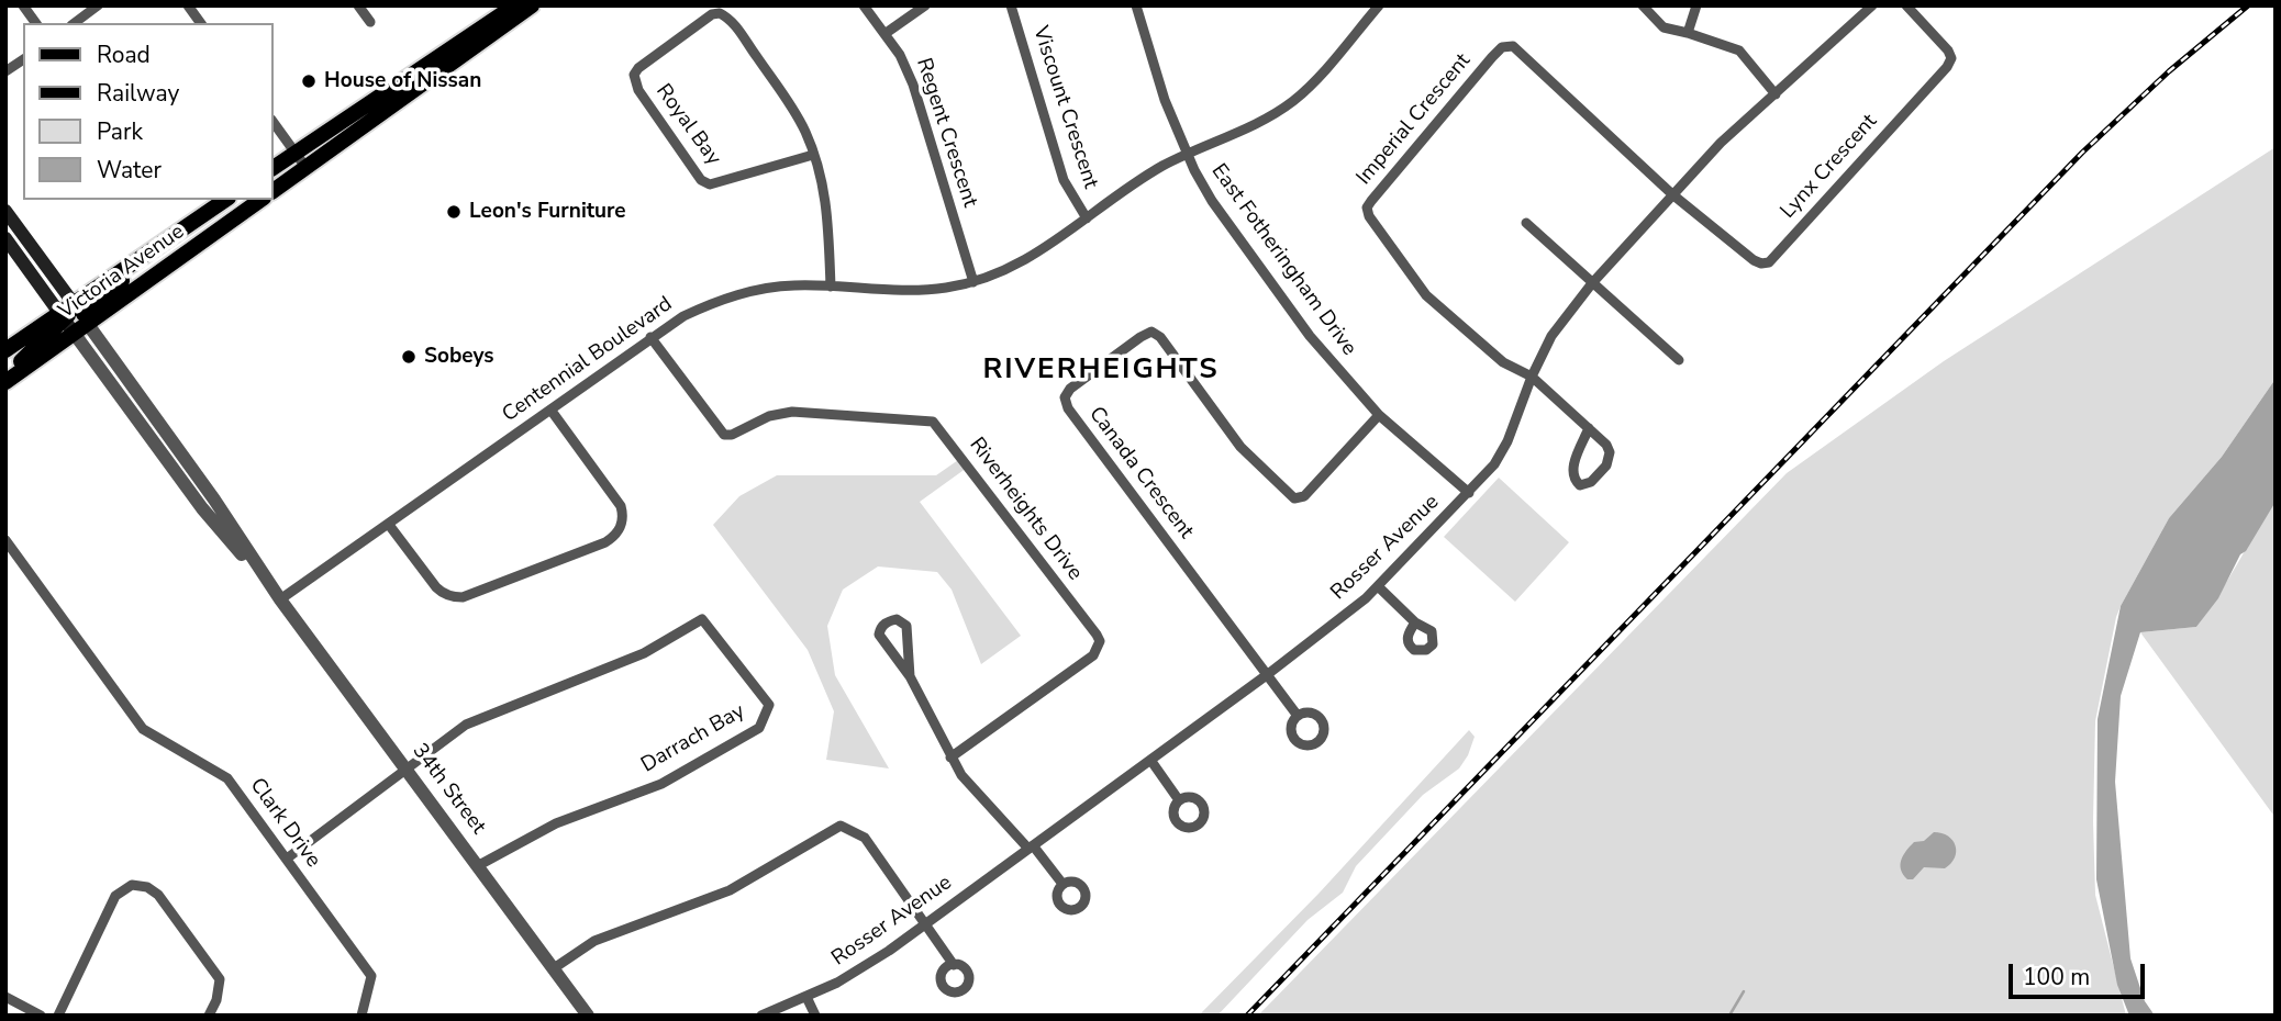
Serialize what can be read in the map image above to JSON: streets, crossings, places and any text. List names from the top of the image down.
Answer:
{
  "streets": {
    "main road": ["Victoria Avenue", "34th Street"],
    "street": [
      "Viscount Crescent",
      "Imperial Crescent",
      "Royal Bay",
      "Regent Crescent",
      "Lynx Crescent",
      "East Fotheringham Drive",
      "Centennial Boulevard",
      "Canada Crescent",
      "Riverheights Drive",
      "Rosser Avenue",
      "Darrach Bay",
      "Clark Drive"
    ]
  },
  "crossings": [
    ["Viscount Crescent", "Centennial Boulevard"],
    ["Imperial Crescent", "Lynx Crescent"],
    ["Imperial Crescent", "Rosser Avenue"],
    ["Royal Bay", "Centennial Boulevard"],
    ["Regent Crescent", "Centennial Boulevard"],
    ["Lynx Crescent", "Rosser Avenue"],
    ["East Fotheringham Drive", "Centennial Boulevard"],
    ["East Fotheringham Drive", "Canada Crescent"],
    ["East Fotheringham Drive", "Rosser Avenue"],
    ["Victoria Avenue", "34th Street"],
    ["Centennial Boulevard", "Riverheights Drive"],
    ["Centennial Boulevard", "34th Street"],
    ["Canada Crescent", "Rosser Avenue"],
    ["Darrach Bay", "34th Street"]
  ],
  "districts": ["RIVERHEIGHTS"],
  "places": ["House of Nissan", "Leon's Furniture", "Sobeys"],
  "legend": [
    "Road",
    "Railway",
    "Park",
    "Water"
  ],
  "scale_bar": "100 m"
}
